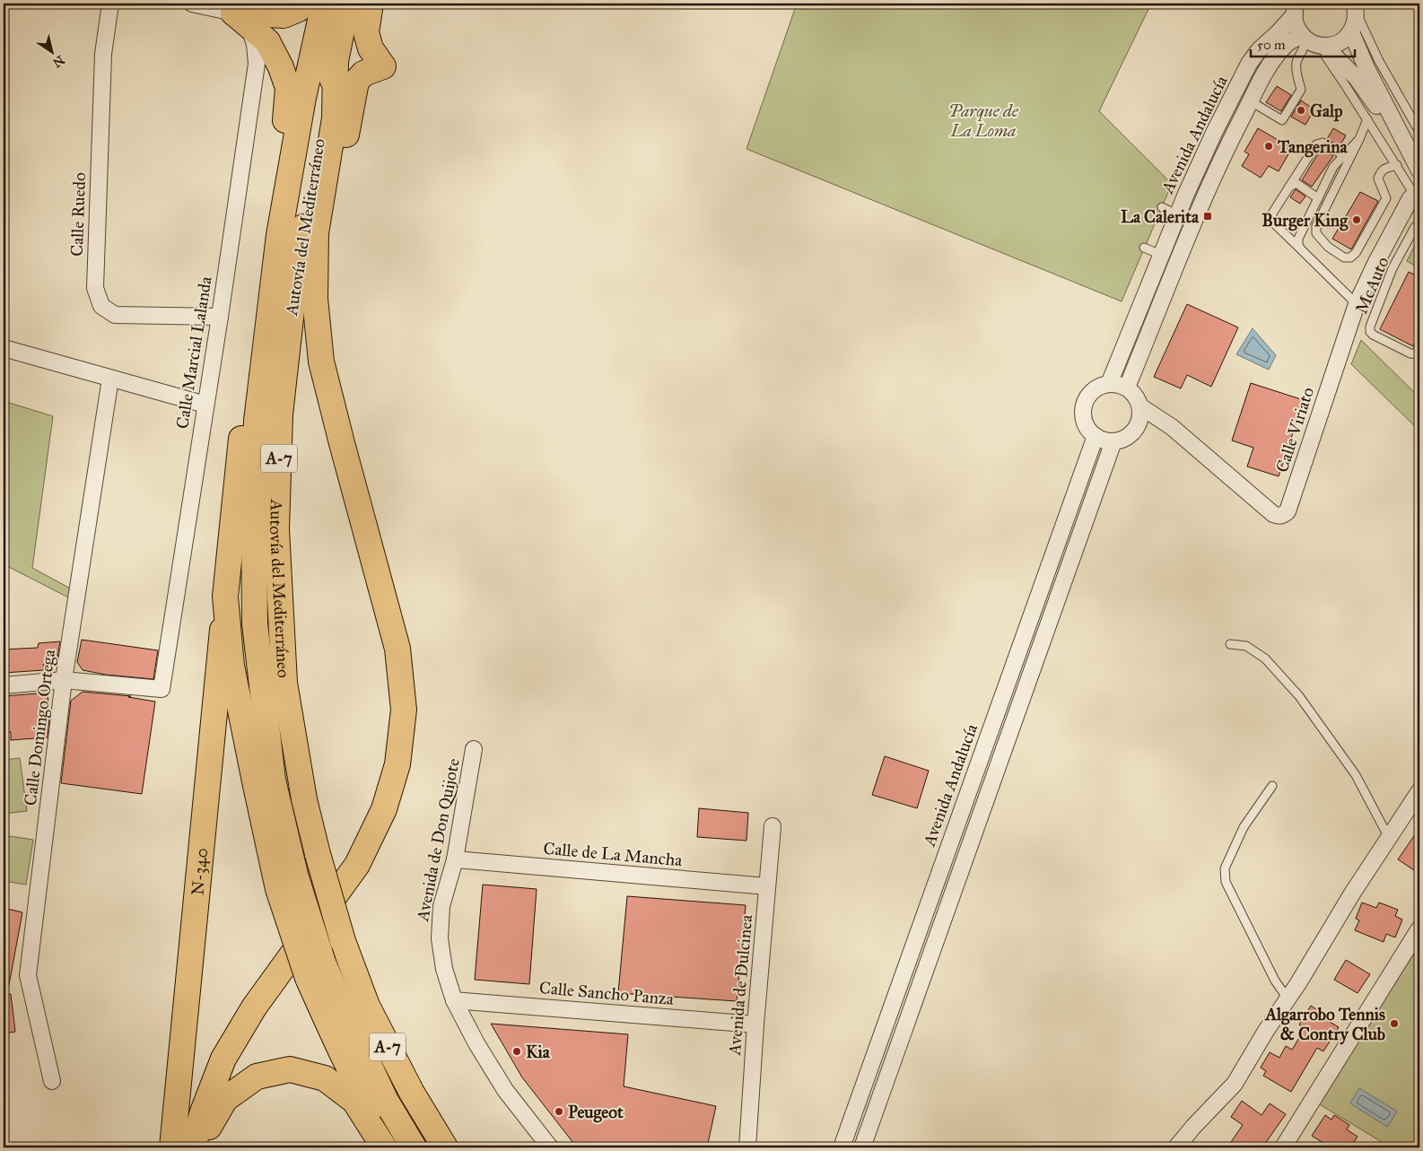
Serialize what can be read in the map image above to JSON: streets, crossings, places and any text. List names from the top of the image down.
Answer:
{
  "streets": {
    "main road": ["Autovía del Mediterráneo", "A-7", "N-340"],
    "street": [
      "Avenida Andalucía",
      "Calle Ruedo",
      "Calle Marcial Lalanda",
      "Calle Viriato",
      "Calle Domingo Ortega",
      "Avenida de Don Quijote",
      "Calle de La Mancha",
      "Avenida de Dulcinea",
      "Calle Sancho Panza"
    ],
    "lane": ["McAuto"]
  },
  "crossings": [
    ["Avenida Andalucía", "Calle Viriato"],
    ["Calle Ruedo", "Calle Marcial Lalanda"],
    ["Calle Marcial Lalanda", "Calle Domingo Ortega"],
    ["Avenida de Don Quijote", "Calle de La Mancha"],
    ["Avenida de Don Quijote", "Calle Sancho Panza"],
    ["Calle de La Mancha", "Avenida de Dulcinea"],
    ["Avenida de Dulcinea", "Calle Sancho Panza"]
  ],
  "parks": ["Parque de La Loma"],
  "places": {
    "other": [
      "Galp",
      "Tangerina",
      "Burger King",
      "Algarrobo Tennis & Contry Club",
      "Kia",
      "Peugeot"
    ],
    "transit": ["La Calerita"]
  },
  "scale_bar": "50 m",
  "north": "bottom right"
}
